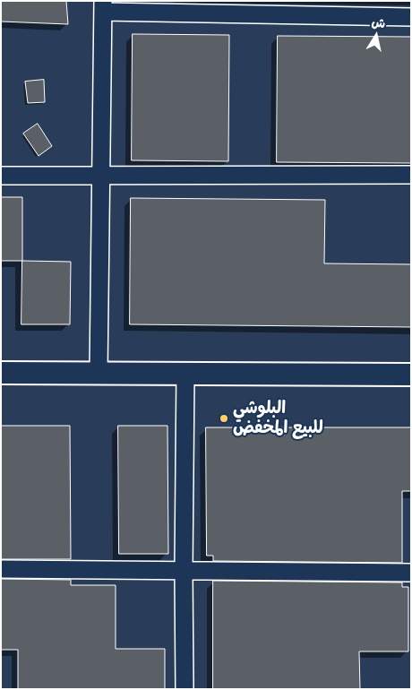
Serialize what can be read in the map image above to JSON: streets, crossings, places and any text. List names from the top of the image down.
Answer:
{
  "places": ["البلوشي للبيع المخفض"],
  "north": "top"
}
